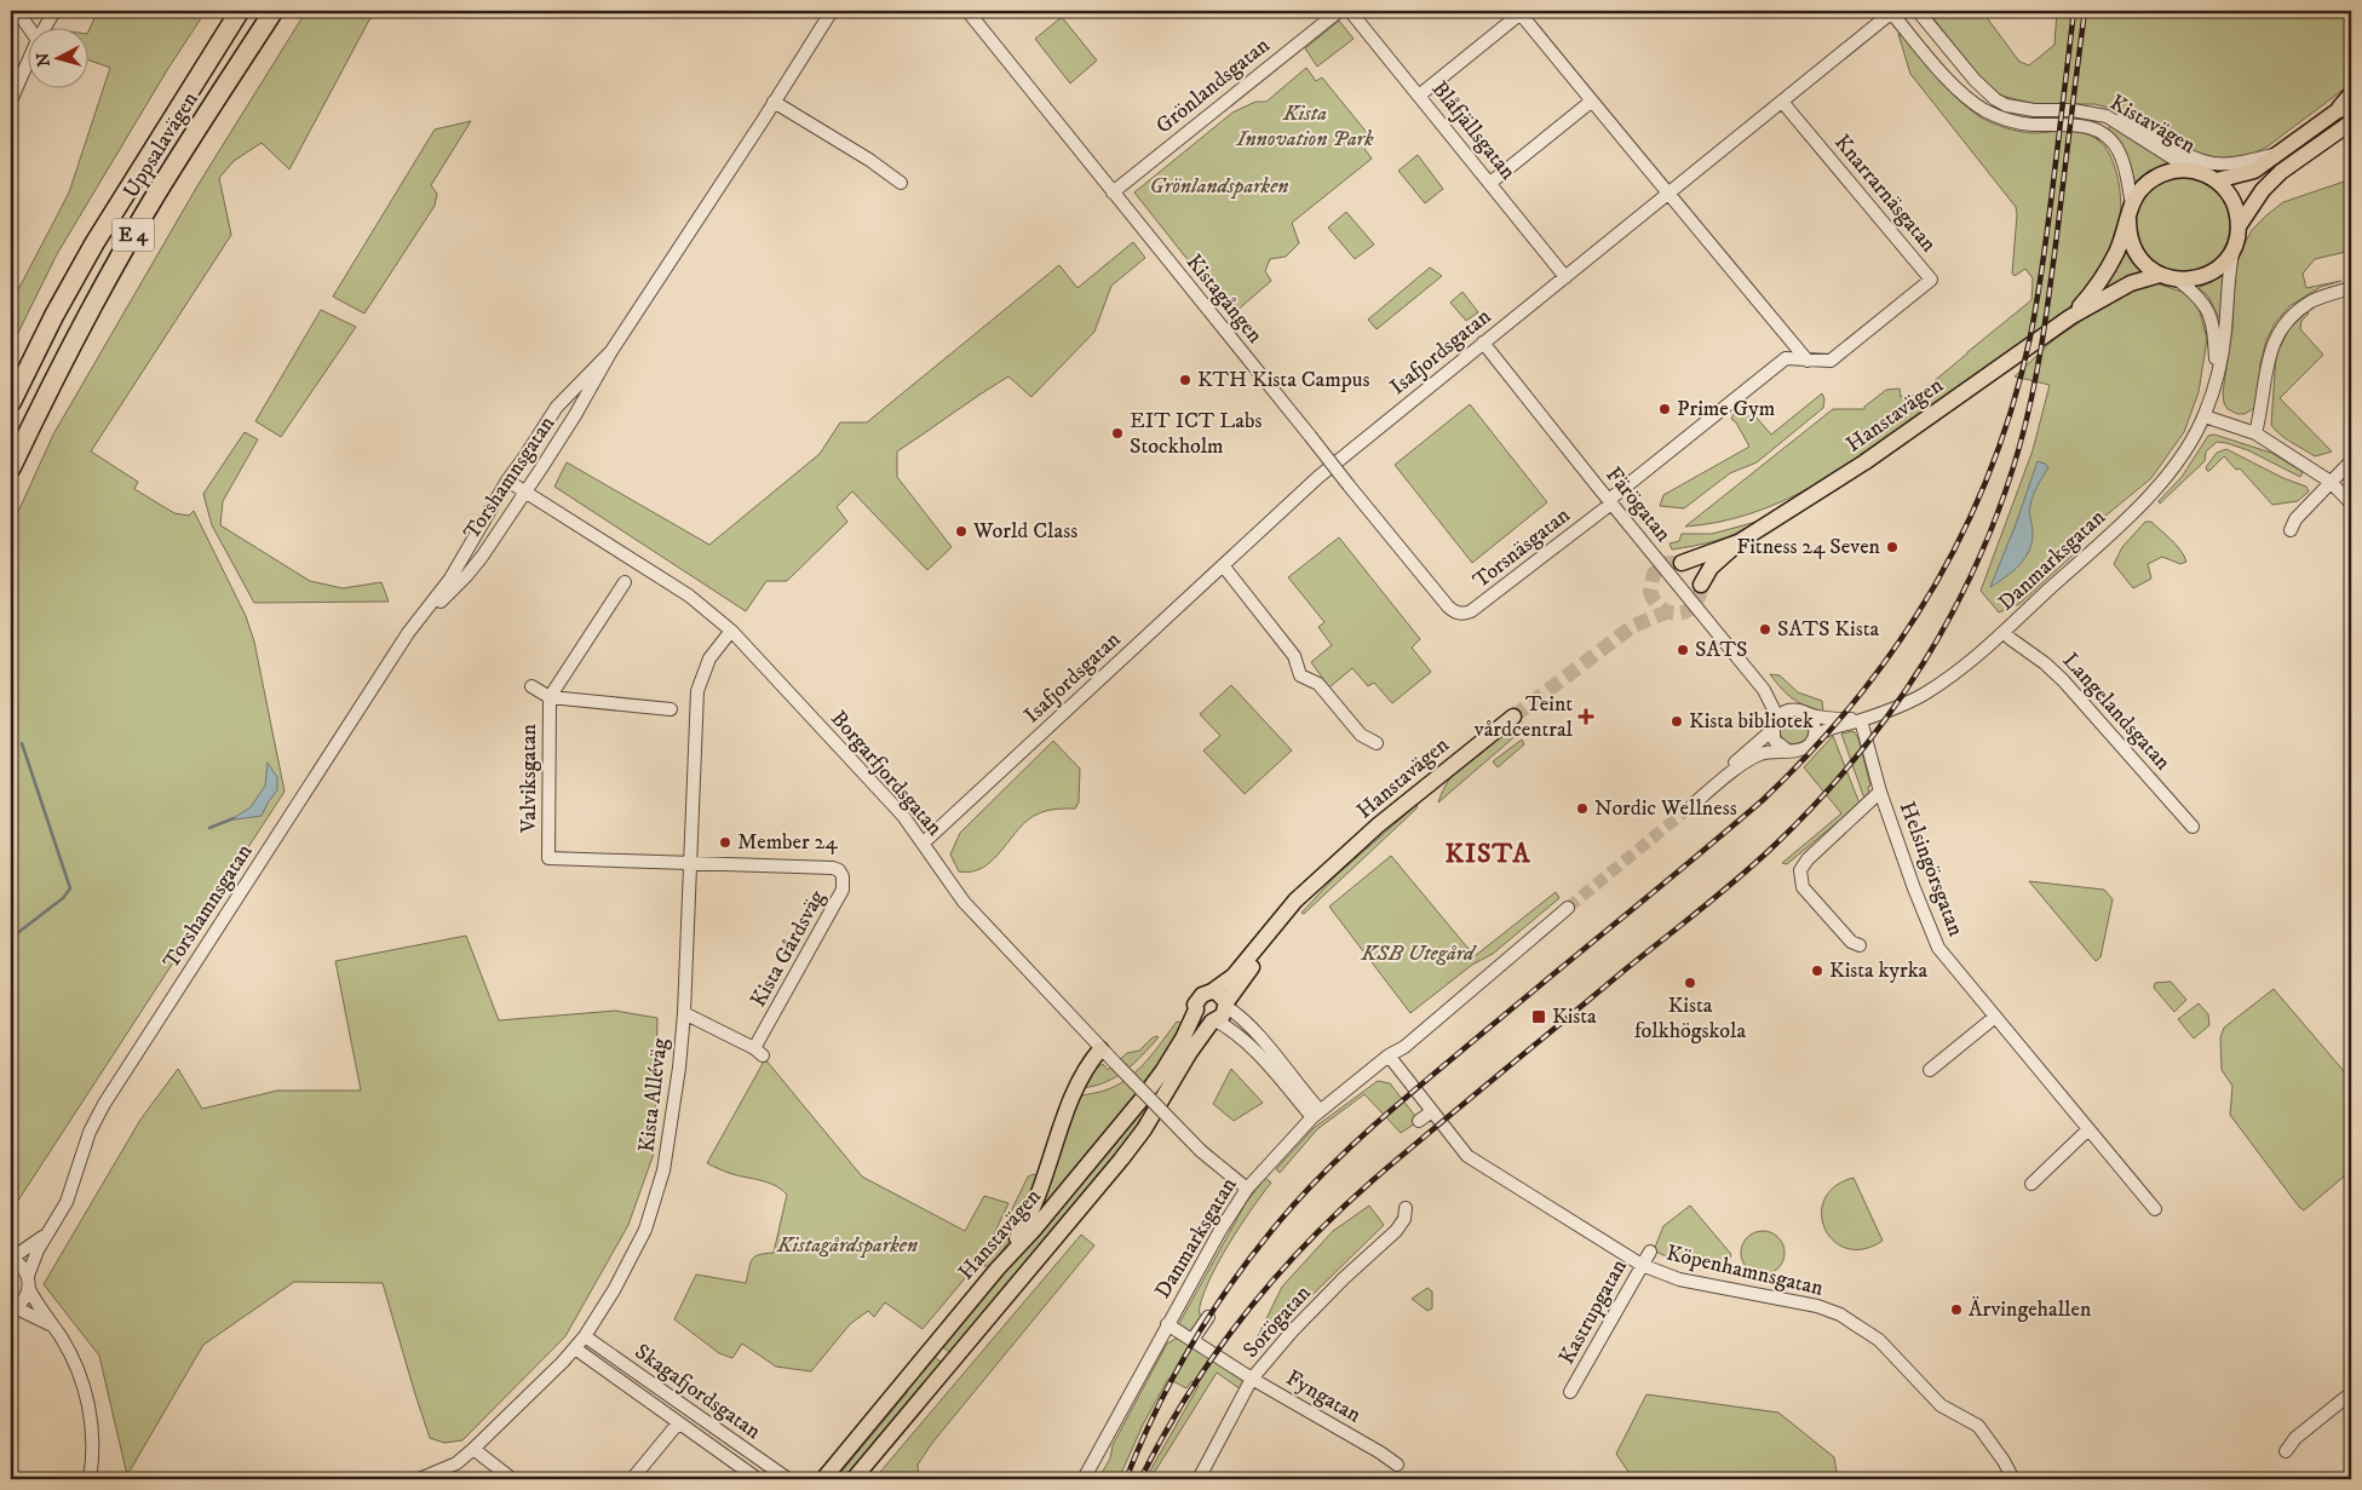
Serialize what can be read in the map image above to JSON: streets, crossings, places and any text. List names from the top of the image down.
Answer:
{
  "streets": {
    "highway": ["Uppsalavägen", "E 4"],
    "main road": ["Hanstavägen"],
    "street": [
      "Grönlandsgatan",
      "Kistavägen",
      "Blåfjällsgatan",
      "Knarrarnäsgatan",
      "Kistagången",
      "Isafjordsgatan",
      "Torshamnsgatan",
      "Färögatan",
      "Torsnäsgatan",
      "Danmarksgatan",
      "Langelandsgatan",
      "Borgarfjordsgatan",
      "Valviksgatan",
      "Helsingörsgatan",
      "Kista Gårdsväg",
      "Kista Alléväg",
      "Köpenhamnsgatan",
      "Kastrupgatan",
      "Sorögatan",
      "Skagafjordsgatan",
      "Fyngatan"
    ]
  },
  "crossings": [
    ["Grönlandsgatan", "Kistagången"],
    ["Kistavägen", "Isafjordsgatan"],
    ["Kistavägen", "Hanstavägen"],
    ["Kistavägen", "Danmarksgatan"],
    ["Blåfjällsgatan", "Isafjordsgatan"],
    ["Knarrarnäsgatan", "Isafjordsgatan"],
    ["Knarrarnäsgatan", "Färögatan"],
    ["Knarrarnäsgatan", "Torsnäsgatan"],
    ["Kistagången", "Torsnäsgatan"],
    ["Isafjordsgatan", "Färögatan"],
    ["Isafjordsgatan", "Borgarfjordsgatan"],
    ["Hanstavägen", "Danmarksgatan"],
    ["Torshamnsgatan", "Borgarfjordsgatan"],
    ["Färögatan", "Torsnäsgatan"],
    ["Färögatan", "Danmarksgatan"],
    ["Danmarksgatan", "Langelandsgatan"],
    ["Danmarksgatan", "Borgarfjordsgatan"],
    ["Danmarksgatan", "Helsingörsgatan"],
    ["Danmarksgatan", "Köpenhamnsgatan"],
    ["Danmarksgatan", "Fyngatan"],
    ["Borgarfjordsgatan", "Kista Alléväg"],
    ["Valviksgatan", "Kista Gårdsväg"],
    ["Valviksgatan", "Kista Alléväg"],
    ["Kista Gårdsväg", "Kista Alléväg"],
    ["Kista Alléväg", "Skagafjordsgatan"],
    ["Köpenhamnsgatan", "Kastrupgatan"],
    ["Sorögatan", "Fyngatan"]
  ],
  "districts": ["KISTA"],
  "parks": [
    "Kista Innovation Park",
    "Grönlandsparken",
    "KSB Utegård",
    "Kistagårdsparken"
  ],
  "places": {
    "other": [
      "KTH Kista Campus",
      "Prime Gym",
      "EIT ICT Labs Stockholm",
      "World Class",
      "Fitness 24 Seven",
      "SATS Kista",
      "SATS",
      "Kista bibliotek",
      "Nordic Wellness",
      "Member 24",
      "Kista kyrka",
      "Kista folkhögskola",
      "Ärvingehallen"
    ],
    "health": ["Teint vårdcentral"],
    "transit": ["Kista"]
  },
  "north": "left"
}
